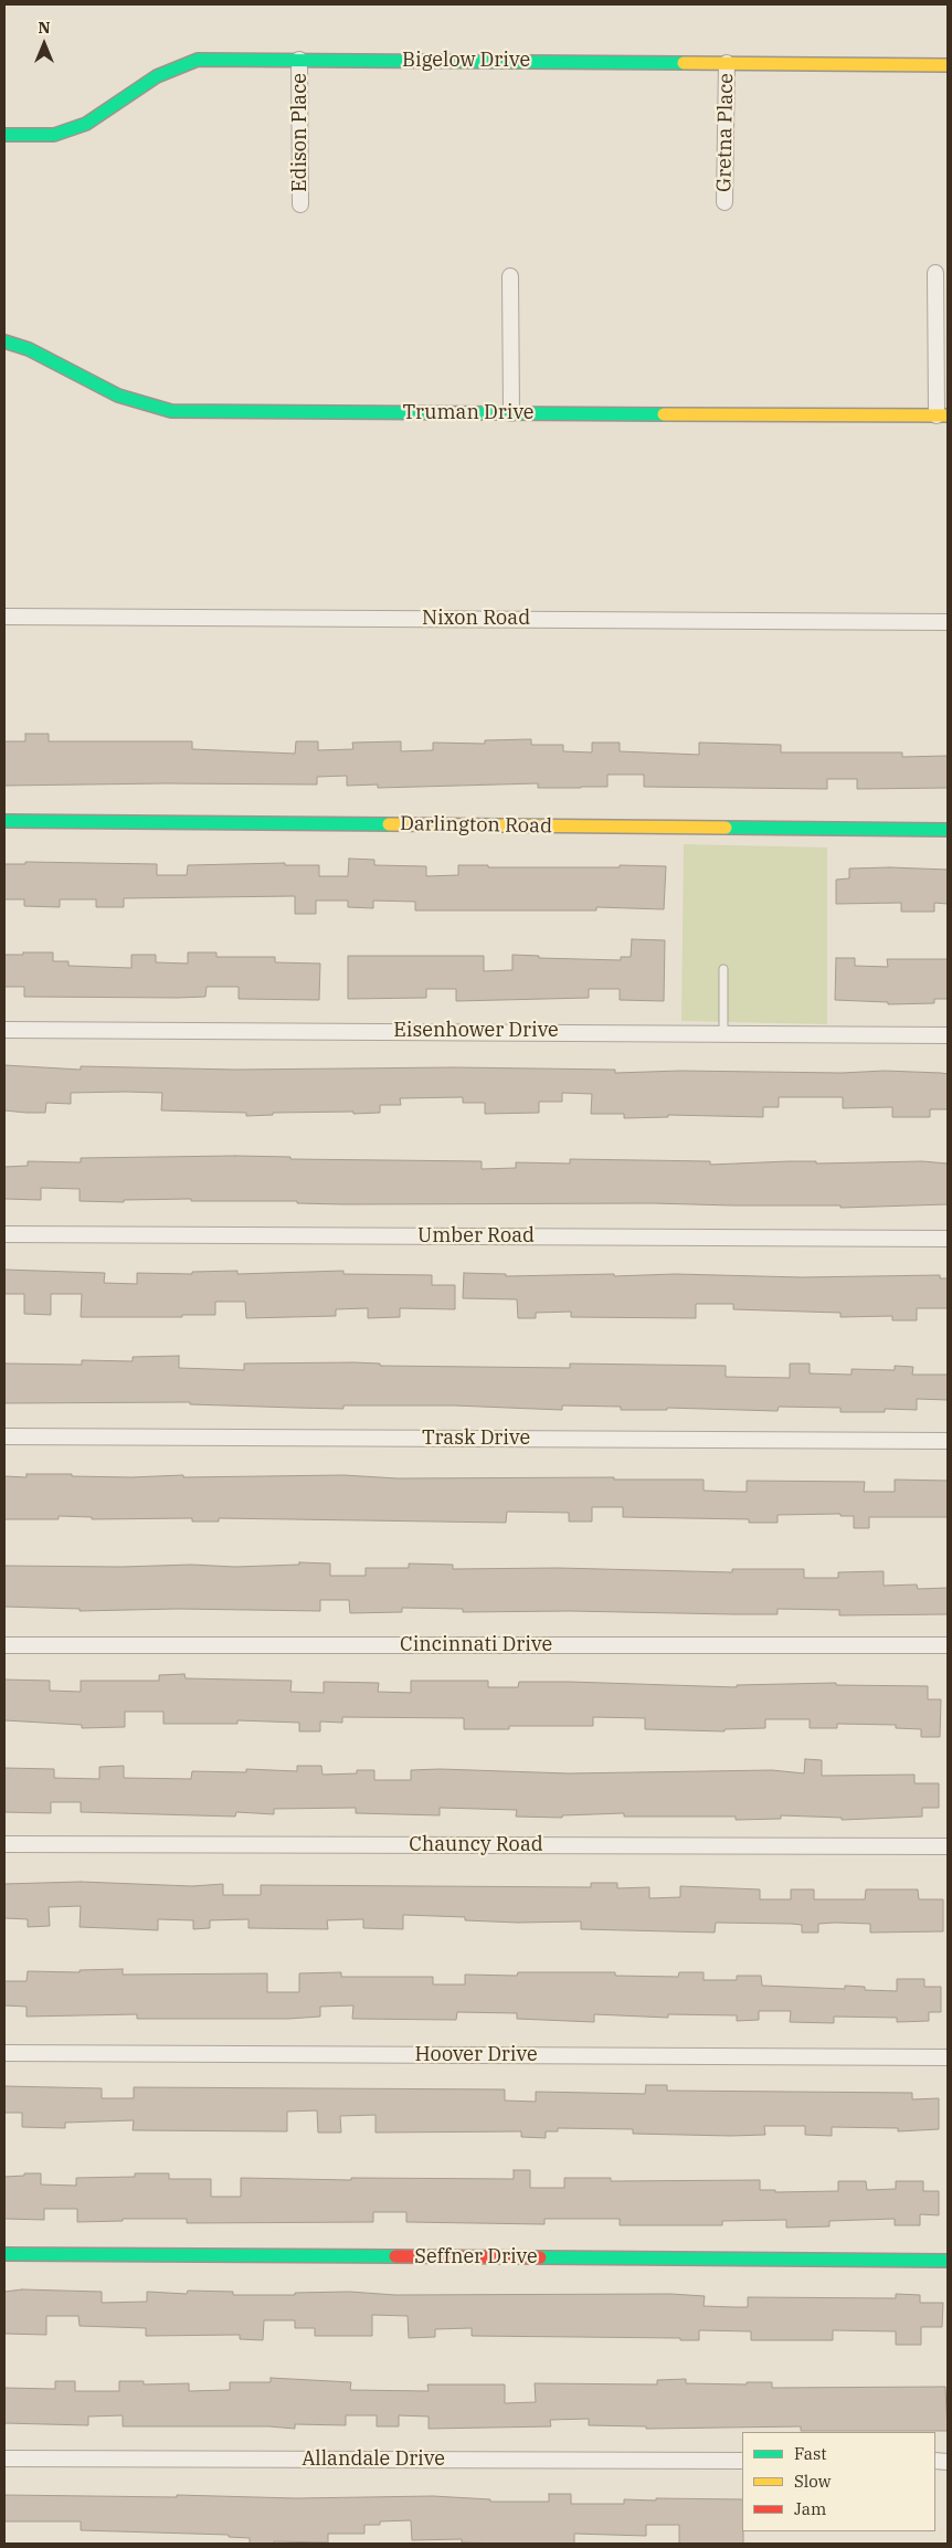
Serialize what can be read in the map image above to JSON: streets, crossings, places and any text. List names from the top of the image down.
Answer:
{
  "streets": {
    "street": [
      "Bigelow Drive",
      "Edison Place",
      "Gretna Place",
      "Truman Drive",
      "Nixon Road",
      "Darlington Road",
      "Eisenhower Drive",
      "Umber Road",
      "Trask Drive",
      "Cincinnati Drive",
      "Chauncy Road",
      "Hoover Drive",
      "Seffner Drive",
      "Allandale Drive"
    ]
  },
  "crossings": [
    ["Bigelow Drive", "Edison Place"],
    ["Bigelow Drive", "Gretna Place"]
  ],
  "legend": ["Fast", "Slow", "Jam"],
  "north": "top"
}
